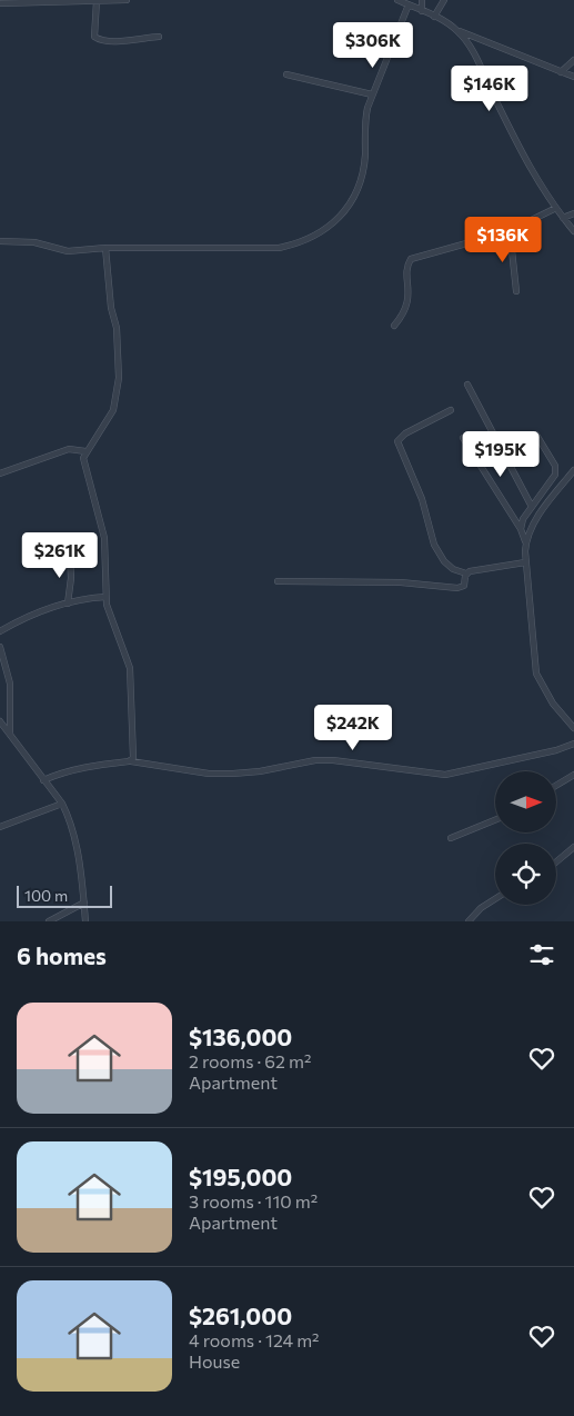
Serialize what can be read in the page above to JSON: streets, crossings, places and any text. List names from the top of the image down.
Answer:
{
  "scale_bar": "100 m",
  "north": "right",
  "page": {
    "price": [
      "$306K",
      "$146K",
      "$136K",
      "$195K",
      "$261K",
      "$242K"
    ],
    "scale": "100 m",
    "heading": "6 homes",
    "list": [
      {
        "name": "$136,000",
        "note": "2 rooms · 62 m² · Apartment"
      },
      {
        "name": "$195,000",
        "note": "3 rooms · 110 m² · Apartment"
      },
      {
        "name": "$261,000",
        "note": "4 rooms · 124 m² · House"
      }
    ]
  }
}
